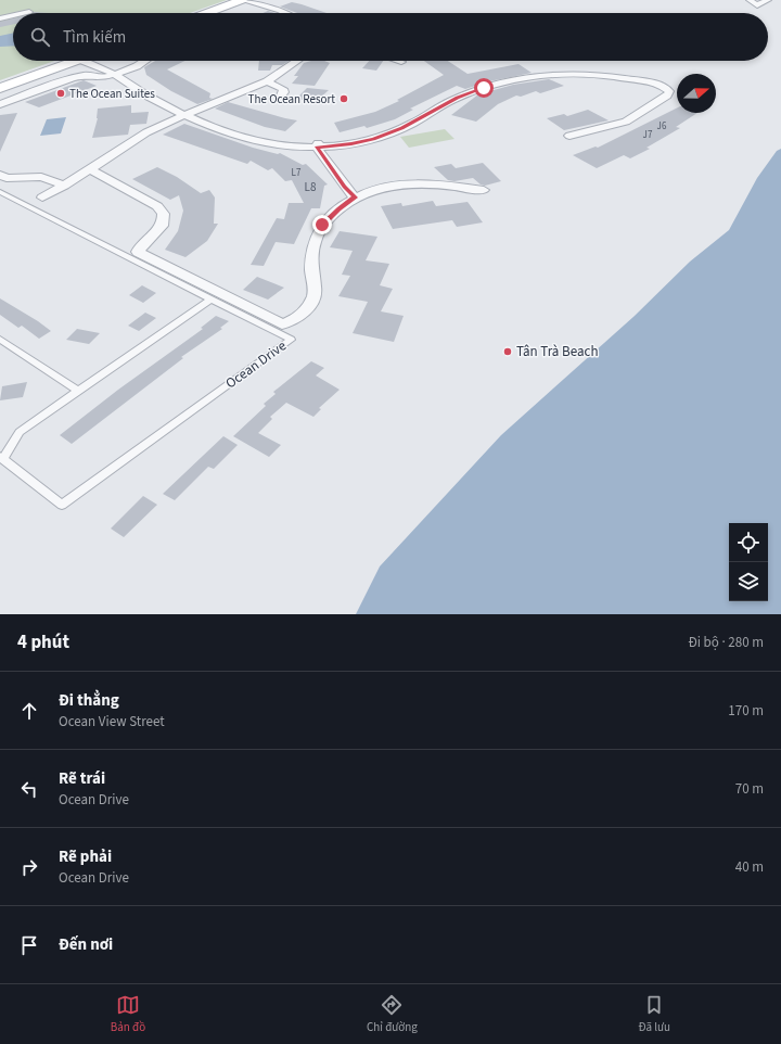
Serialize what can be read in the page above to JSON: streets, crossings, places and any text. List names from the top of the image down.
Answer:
{
  "streets": {
    "street": ["Ocean Drive"]
  },
  "places": ["The Ocean Suites", "The Ocean Resort", "Tân Trà Beach"],
  "house_numbers": [
    "J6",
    "J7",
    "L7",
    "L8"
  ],
  "north": "right",
  "page": {
    "search": "Tìm kiếm",
    "heading": ["4 phút", "Đi bộ · 280 m"],
    "list": [
      ["Đi thẳng", "Ocean View Street", "170 m"],
      ["Rẽ trái", "Ocean Drive", "70 m"],
      ["Rẽ phải", "Ocean Drive", "40 m"],
      "Đến nơi"
    ],
    "nav": ["Bản đồ", "Chỉ đường", "Đã lưu"]
  }
}
